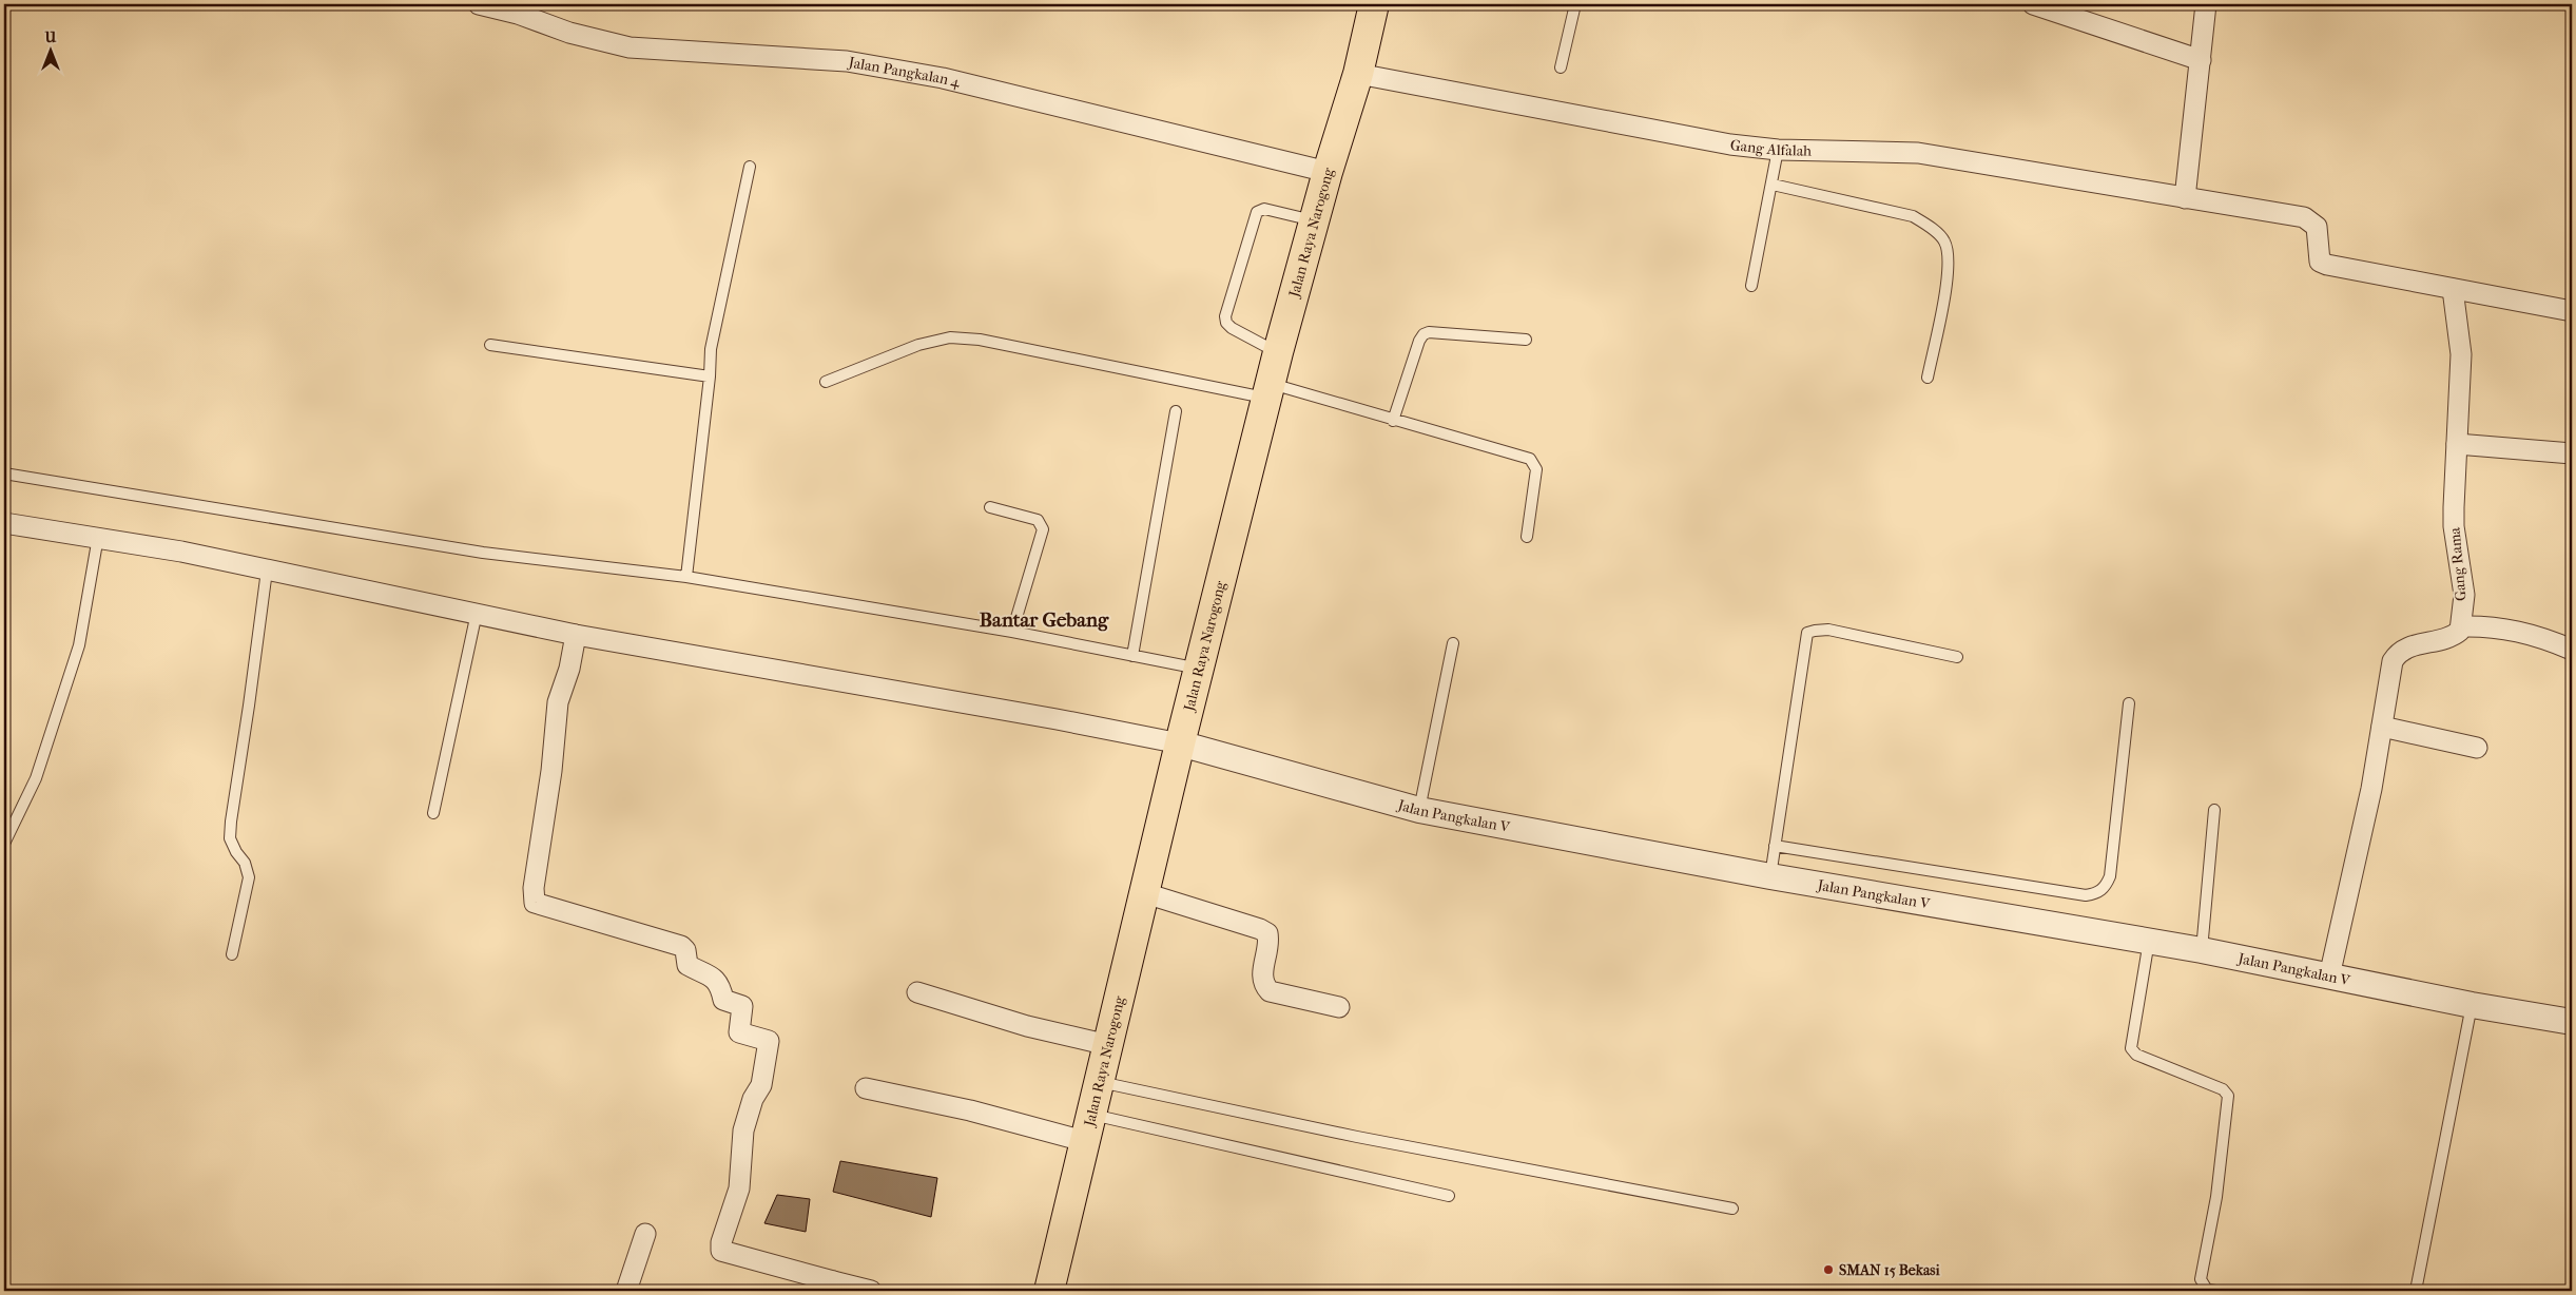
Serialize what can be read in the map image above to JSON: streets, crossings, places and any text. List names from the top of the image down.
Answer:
{
  "streets": {
    "main road": ["Jalan Raya Narogong"],
    "street": [
      "Jalan Pangkalan 4",
      "Gang Alfalah",
      "Gang Rama",
      "Jalan Pangkalan V"
    ]
  },
  "crossings": [
    ["Jalan Pangkalan 4", "Jalan Raya Narogong"],
    ["Gang Alfalah", "Jalan Raya Narogong"],
    ["Gang Alfalah", "Gang Rama"],
    ["Jalan Raya Narogong", "Jalan Pangkalan V"]
  ],
  "districts": ["Bantar Gebang"],
  "places": ["SMAN 15 Bekasi"],
  "north": "top"
}
